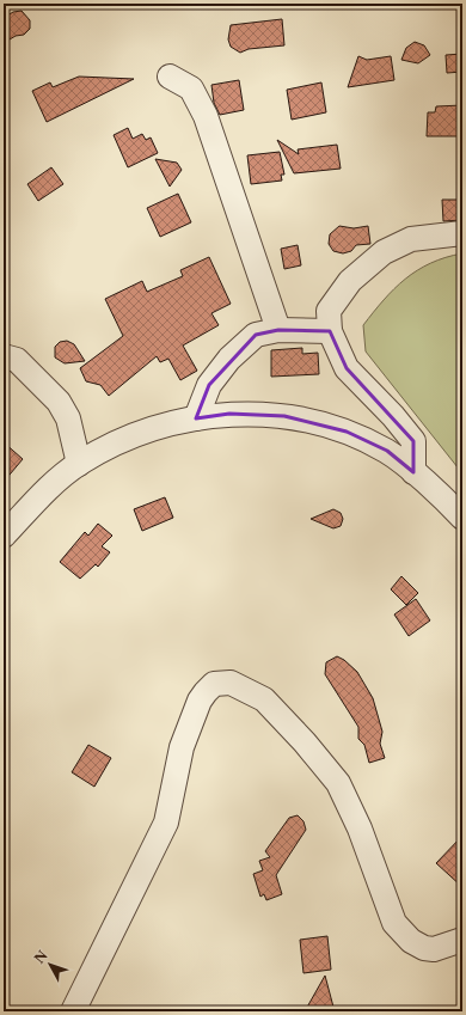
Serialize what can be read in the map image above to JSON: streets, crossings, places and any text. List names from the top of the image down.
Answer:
{
  "north": "top left"
}
